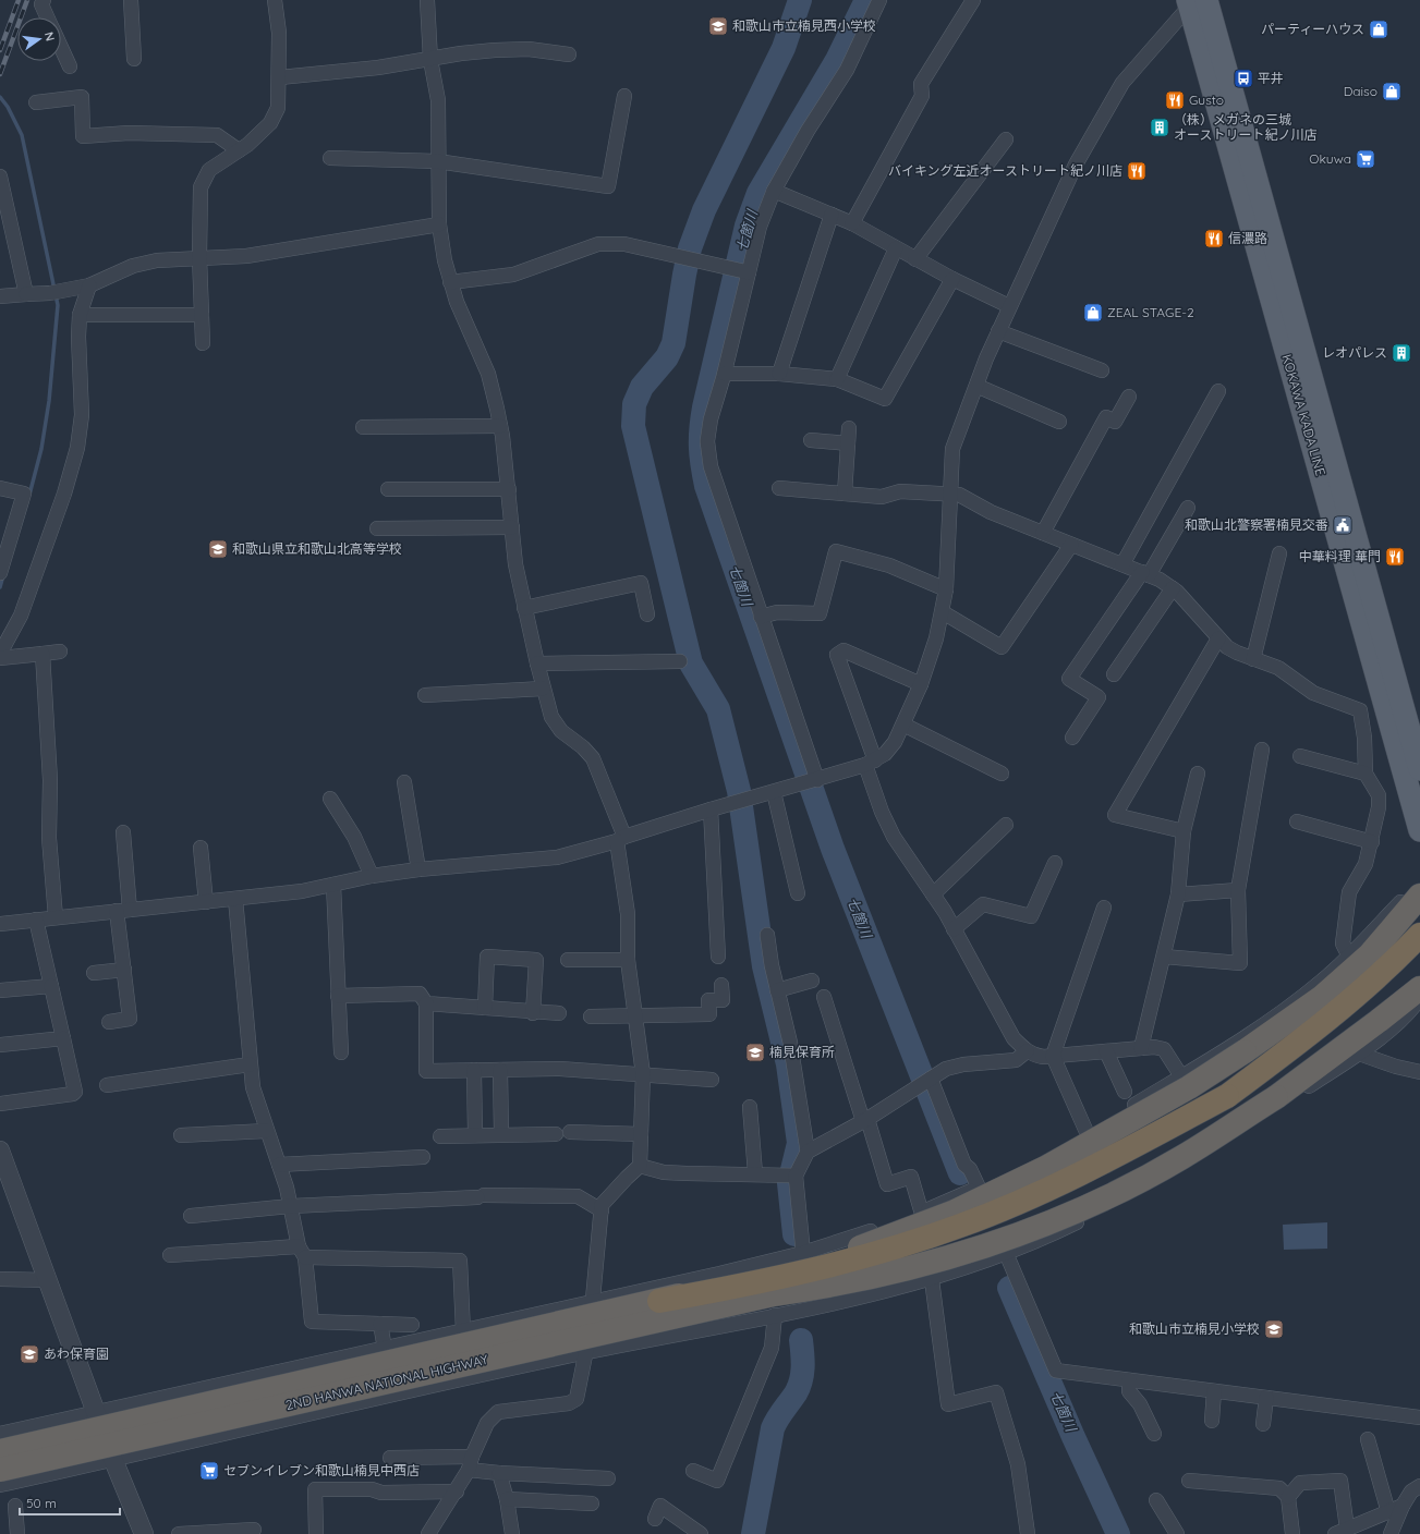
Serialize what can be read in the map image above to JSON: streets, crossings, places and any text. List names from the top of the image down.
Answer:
{
  "streets": {
    "highway": ["2ND HANWA NATIONAL HIGHWAY"],
    "main road": ["KOKAWA KADA LINE"]
  },
  "water": ["七箇川"],
  "places": {
    "school or university": [
      "和歌山市立楠見西小学校",
      "和歌山県立和歌山北高等学校",
      "楠見保育所",
      "和歌山市立楠見小学校",
      "あわ保育園"
    ],
    "shop": ["パーティーハウス", "Daiso", "ZEAL STAGE-2"],
    "bus stop": ["平井"],
    "restaurant": [
      "Gusto",
      "バイキング左近オーストリート紀ノ川店",
      "信濃路",
      "中華料理 華門"
    ],
    "building": ["（株）メガネの三城 オーストリート紀ノ川店", "レオパレス"],
    "supermarket": ["Okuwa", "セブンイレブン和歌山楠見中西店"],
    "public building": ["和歌山北警察署楠見交番"]
  },
  "scale_bar": "50 m",
  "north": "right"
}
